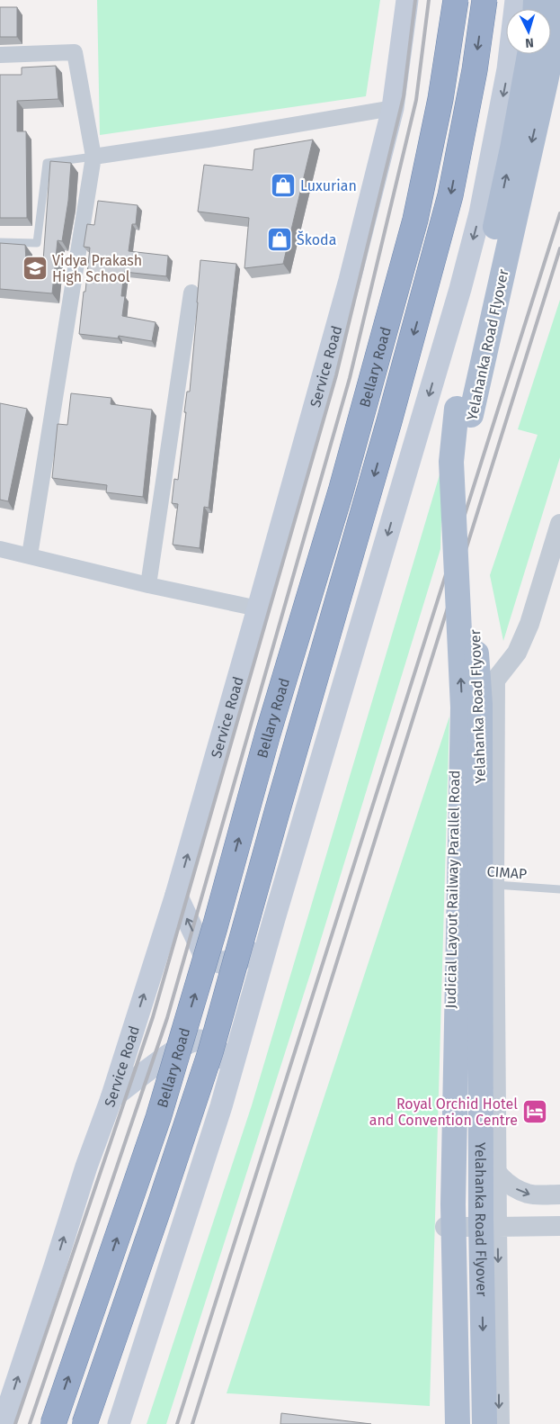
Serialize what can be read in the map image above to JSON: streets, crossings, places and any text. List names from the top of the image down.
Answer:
{
  "streets": {
    "highway": ["Bellary Road"],
    "main road": ["Yelahanka Road Flyover", "Service Road"],
    "street": ["Judicial Layout Railway Parallel Road"],
    "lane": ["CIMAP"]
  },
  "crossings": [
    ["CIMAP", "Judicial Layout Railway Parallel Road"]
  ],
  "places": {
    "shop": ["Luxurian", "Škoda"],
    "school or university": ["Vidya Prakash High School"],
    "hotel": ["Royal Orchid Hotel and Convention Centre"]
  },
  "north": "bottom"
}
